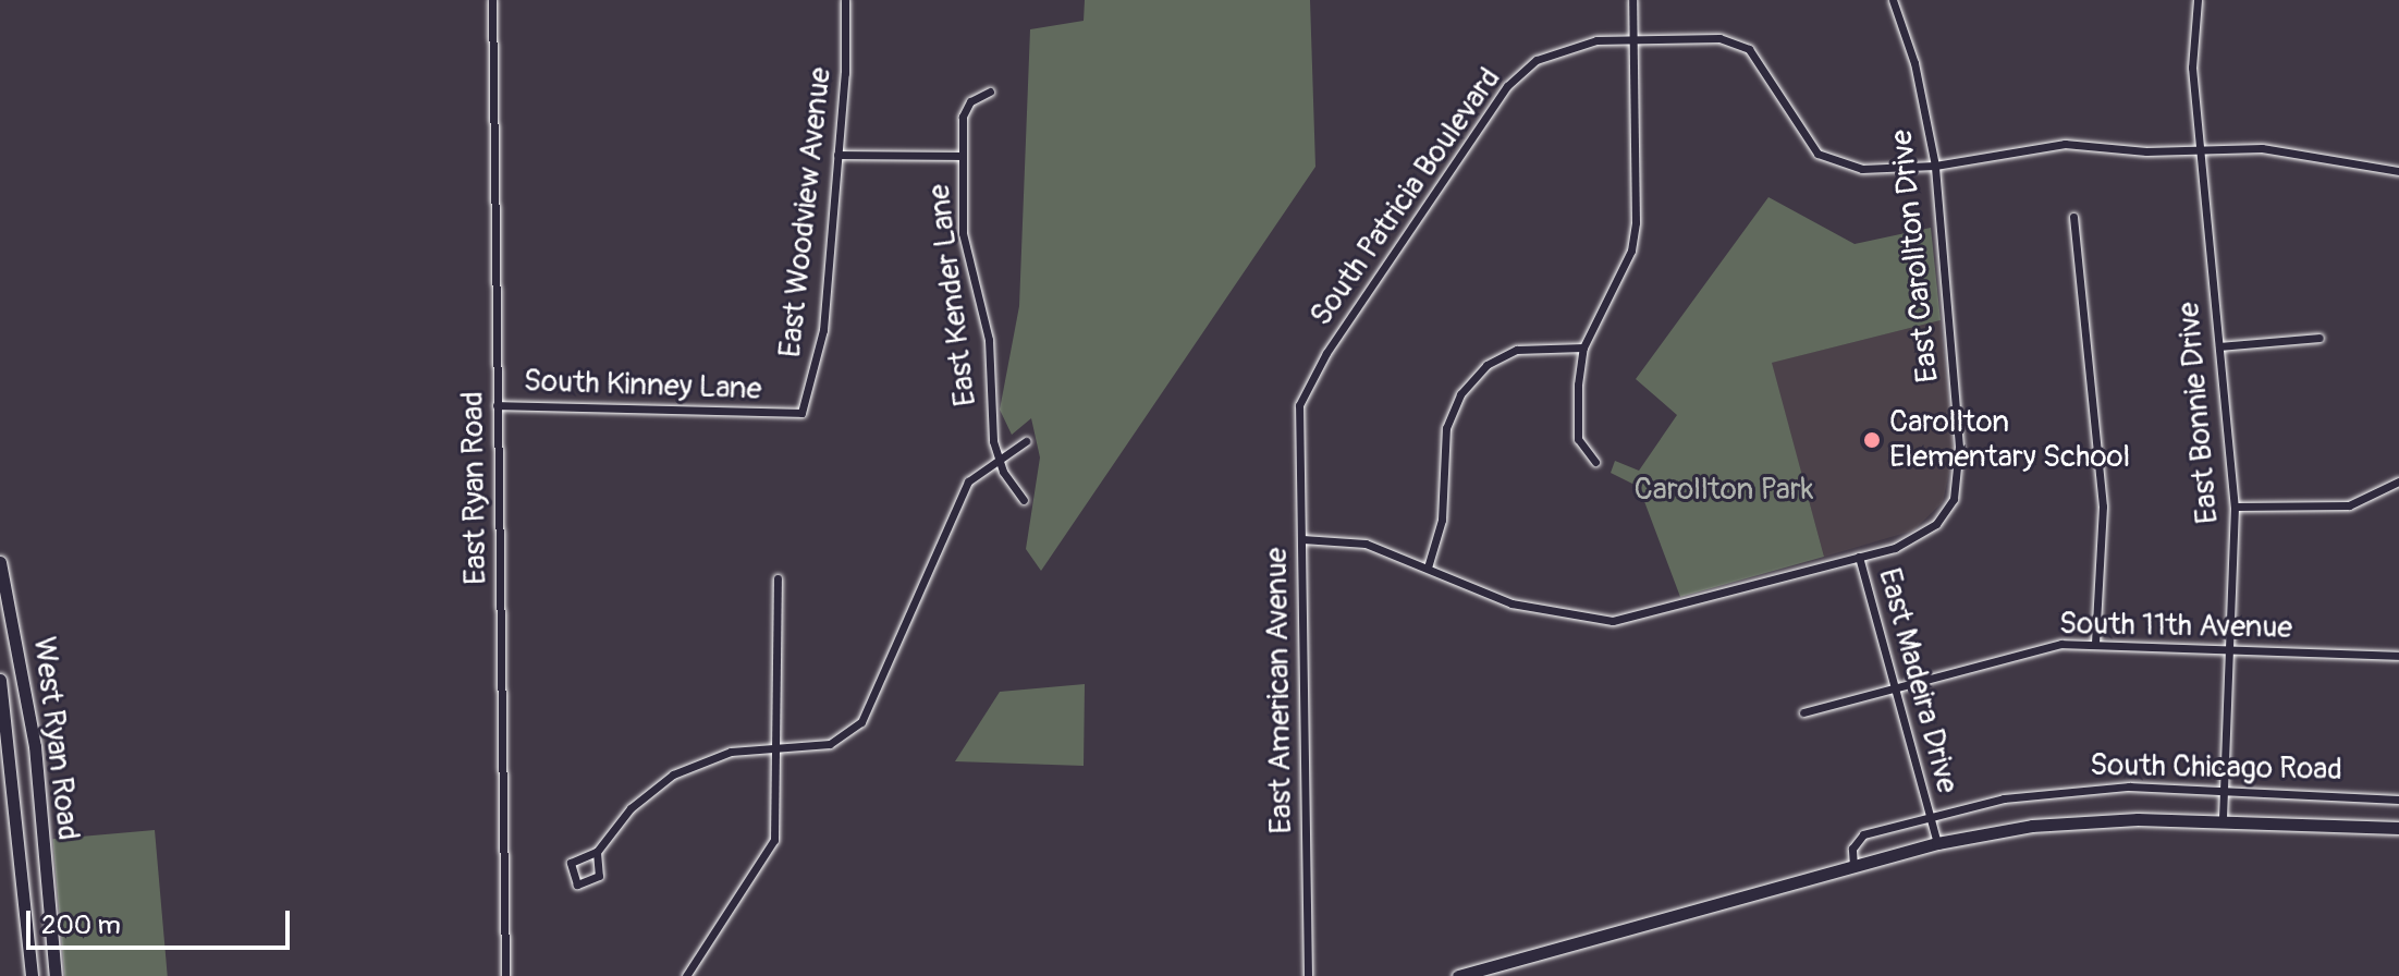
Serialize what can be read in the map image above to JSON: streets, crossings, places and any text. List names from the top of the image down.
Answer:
{
  "streets": {
    "main road": ["West Ryan Road", "South Chicago Road"],
    "street": [
      "South Patricia Boulevard",
      "East Woodview Avenue",
      "East Carollton Drive",
      "East Kender Lane",
      "South Kinney Lane",
      "East Bonnie Drive",
      "East Ryan Road",
      "South 11th Avenue",
      "East Madeira Drive",
      "East American Avenue"
    ]
  },
  "crossings": [
    ["South Patricia Boulevard", "East Carollton Drive"],
    ["South Patricia Boulevard", "East Bonnie Drive"],
    ["South Patricia Boulevard", "East American Avenue"],
    ["East Woodview Avenue", "South Kinney Lane"],
    ["East Carollton Drive", "East Madeira Drive"],
    ["East Carollton Drive", "East American Avenue"],
    ["South Kinney Lane", "East Ryan Road"],
    ["East Bonnie Drive", "South 11th Avenue"],
    ["East Bonnie Drive", "South Chicago Road"],
    ["South 11th Avenue", "East Madeira Drive"],
    ["East Madeira Drive", "South Chicago Road"]
  ],
  "parks": ["Carollton Park"],
  "places": ["Carollton Elementary School"],
  "scale_bar": "200 m"
}
